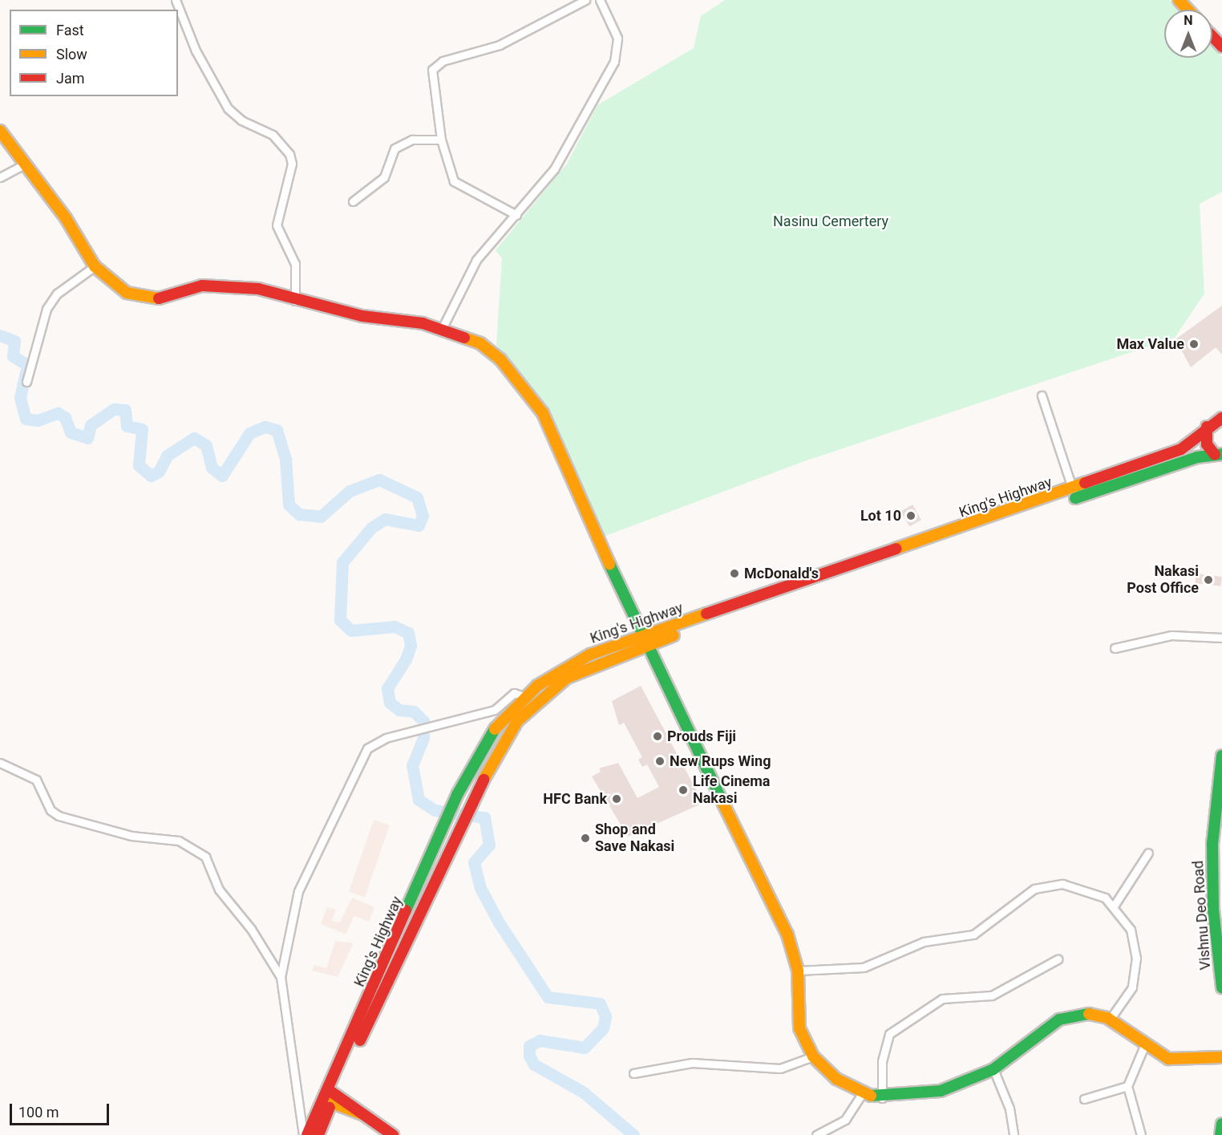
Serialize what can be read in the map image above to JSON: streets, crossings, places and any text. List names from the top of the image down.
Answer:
{
  "streets": {
    "main road": ["King's Highway", "Vishnu Deo Road"]
  },
  "parks": ["Nasinu Cemertery"],
  "places": [
    "Max Value",
    "Lot 10",
    "McDonald's",
    "Nakasi Post Office",
    "Prouds Fiji",
    "New Rups Wing",
    "Life Cinema Nakasi",
    "HFC Bank",
    "Shop and Save Nakasi"
  ],
  "legend": ["Fast", "Slow", "Jam"],
  "scale_bar": "100 m",
  "north": "top"
}
